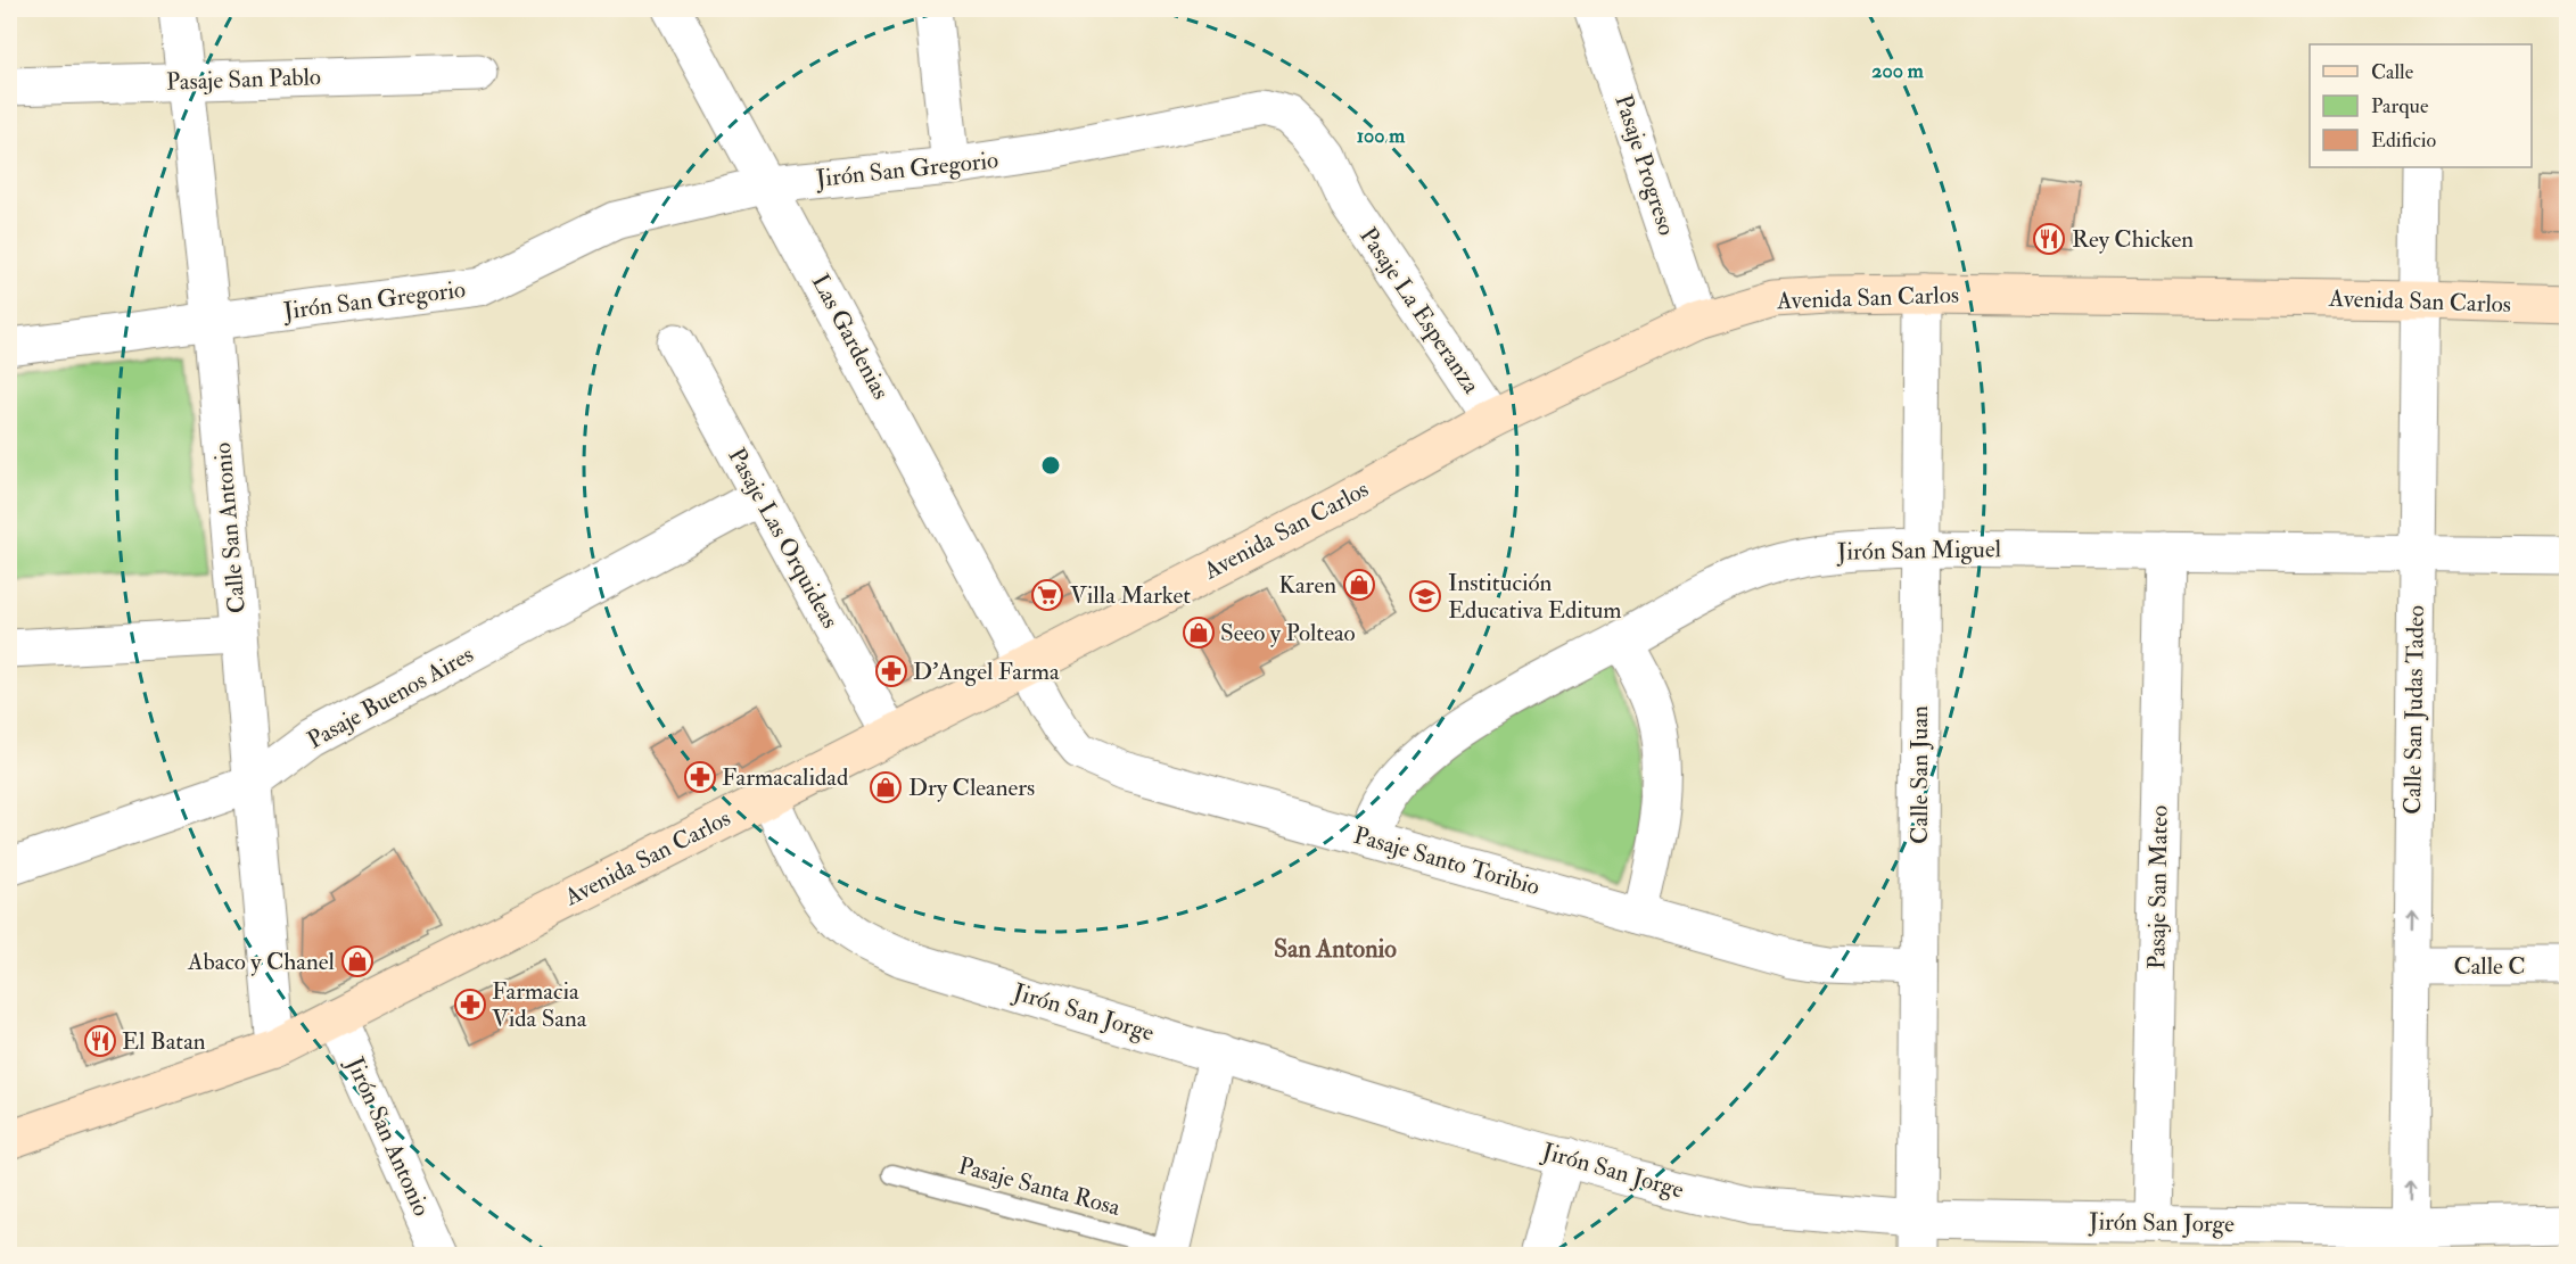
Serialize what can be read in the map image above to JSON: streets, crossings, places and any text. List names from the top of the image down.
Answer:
{
  "streets": {
    "main road": ["Avenida San Carlos"],
    "street": [
      "Pasaje San Pablo",
      "Pasaje Progreso",
      "Jirón San Gregorio",
      "Pasaje La Esperanza",
      "Las Gardenias",
      "Calle San Antonio",
      "Pasaje Las Orquideas",
      "Jirón San Miguel",
      "Pasaje Buenos Aires",
      "Calle San Judas Tadeo",
      "Calle San Juan",
      "Pasaje Santo Toribio",
      "Pasaje San Mateo",
      "Calle C",
      "Jirón San Jorge",
      "Jirón San Antonio"
    ],
    "lane": ["Pasaje Santa Rosa"]
  },
  "crossings": [
    ["Pasaje San Pablo", "Calle San Antonio"],
    ["Pasaje Progreso", "Avenida San Carlos"],
    ["Jirón San Gregorio", "Pasaje La Esperanza"],
    ["Jirón San Gregorio", "Las Gardenias"],
    ["Jirón San Gregorio", "Calle San Antonio"],
    ["Avenida San Carlos", "Pasaje La Esperanza"],
    ["Avenida San Carlos", "Las Gardenias"],
    ["Avenida San Carlos", "Calle San Antonio"],
    ["Avenida San Carlos", "Pasaje Las Orquideas"],
    ["Avenida San Carlos", "Calle San Judas Tadeo"],
    ["Avenida San Carlos", "Calle San Juan"],
    ["Avenida San Carlos", "Pasaje Santo Toribio"],
    ["Avenida San Carlos", "Jirón San Jorge"],
    ["Avenida San Carlos", "Jirón San Antonio"],
    ["Las Gardenias", "Pasaje Santo Toribio"],
    ["Calle San Antonio", "Pasaje Buenos Aires"],
    ["Pasaje Las Orquideas", "Pasaje Buenos Aires"],
    ["Jirón San Miguel", "Calle San Judas Tadeo"],
    ["Jirón San Miguel", "Calle San Juan"],
    ["Jirón San Miguel", "Pasaje Santo Toribio"],
    ["Jirón San Miguel", "Pasaje San Mateo"],
    ["Calle San Judas Tadeo", "Calle C"],
    ["Calle San Judas Tadeo", "Jirón San Jorge"],
    ["Calle San Juan", "Pasaje Santo Toribio"],
    ["Calle San Juan", "Jirón San Jorge"],
    ["Pasaje San Mateo", "Jirón San Jorge"]
  ],
  "one_way": ["Calle San Judas Tadeo"],
  "districts": ["San Antonio"],
  "places": {
    "restaurant": ["Rey Chicken", "El Batan"],
    "shop": [
      "Karen",
      "Seeo y Polteao",
      "Dry Cleaners",
      "Abaco y Chanel"
    ],
    "supermarket": ["Villa Market"],
    "school or university": ["Institución Educativa Editum"],
    "pharmacy": ["D'Angel Farma", "Farmacalidad", "Farmacia Vida Sana"]
  },
  "legend": ["Calle", "Parque", "Edificio"],
  "rings": ["200 m", "100 m"]
}
